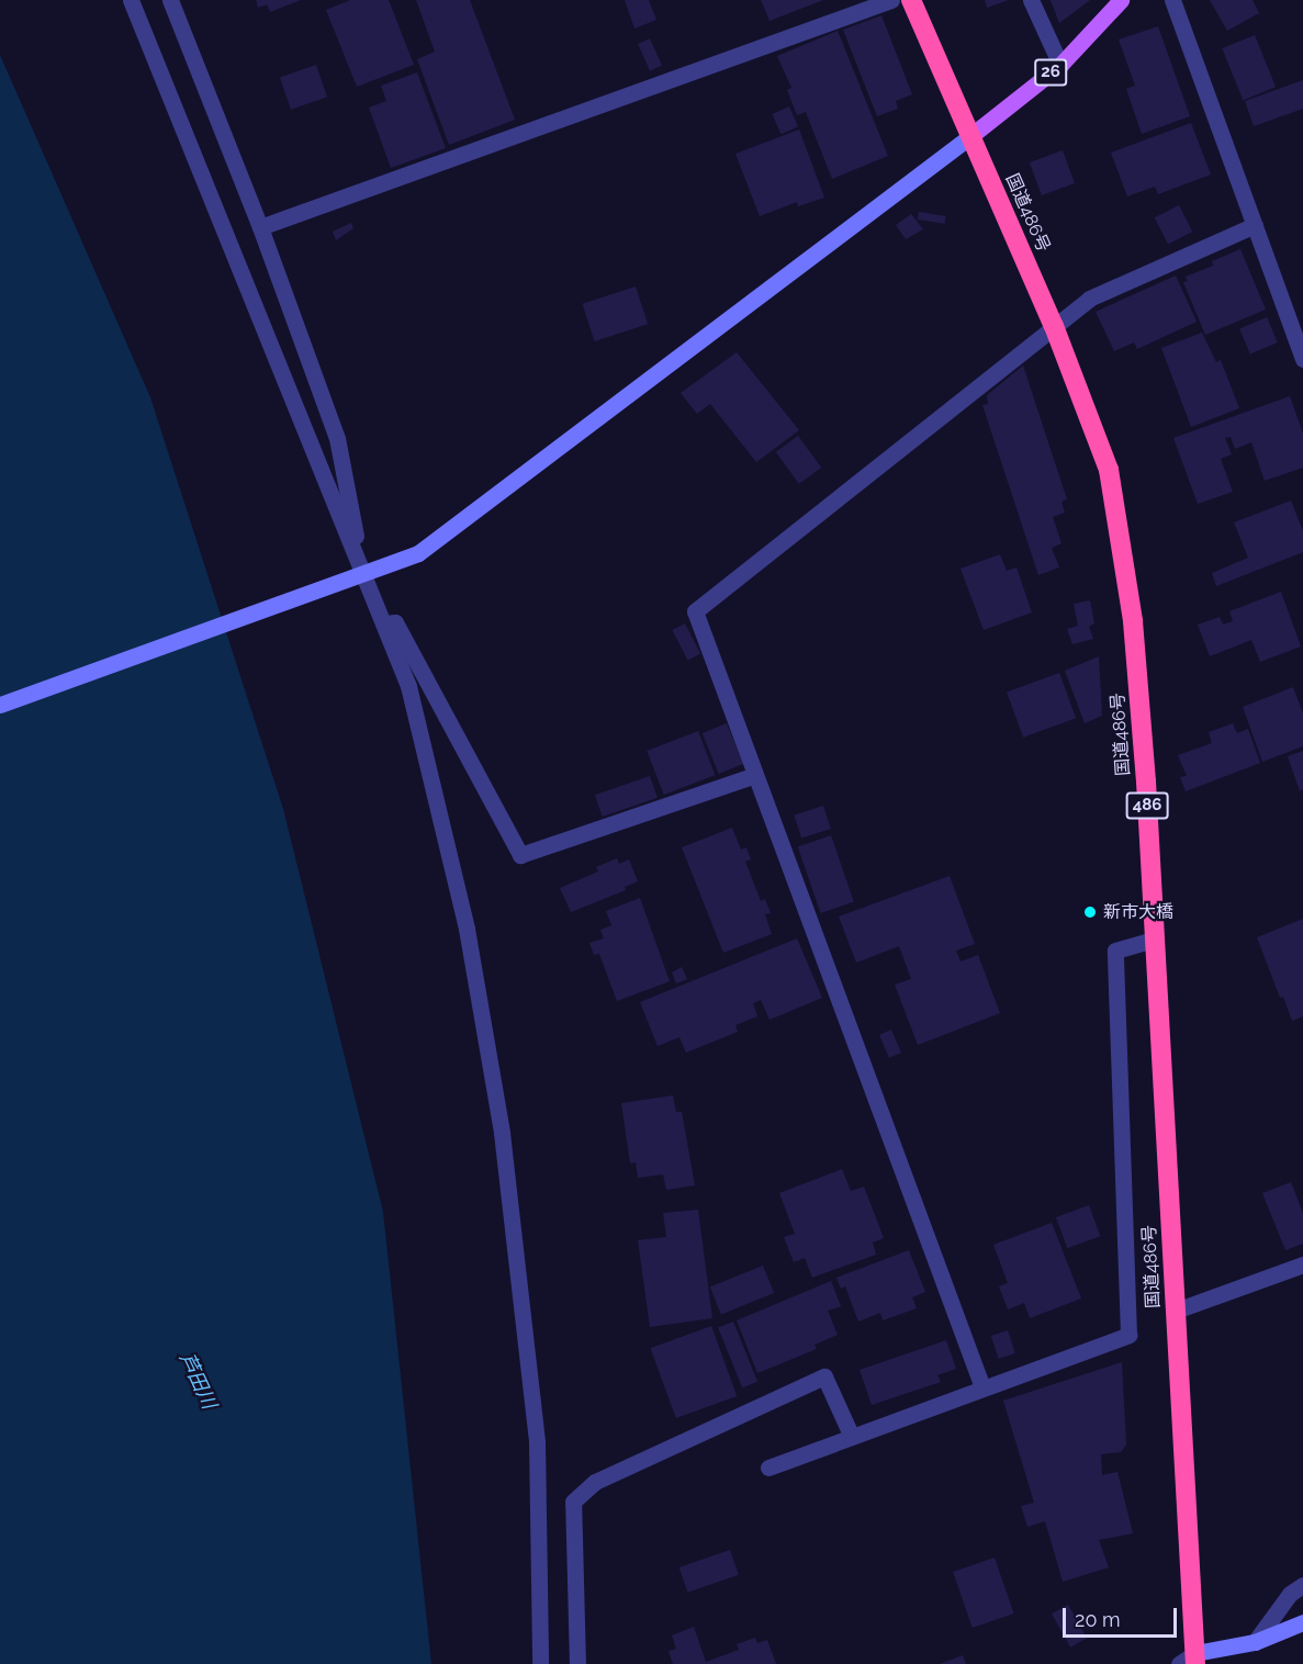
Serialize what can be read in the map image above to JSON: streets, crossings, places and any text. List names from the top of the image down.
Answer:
{
  "streets": {
    "highway": ["国道486号", "486"],
    "main road": ["26"]
  },
  "crossings": [
    ["26", "国道486号"]
  ],
  "water": ["芦田川"],
  "places": ["新市大橋"],
  "scale_bar": "20 m"
}
